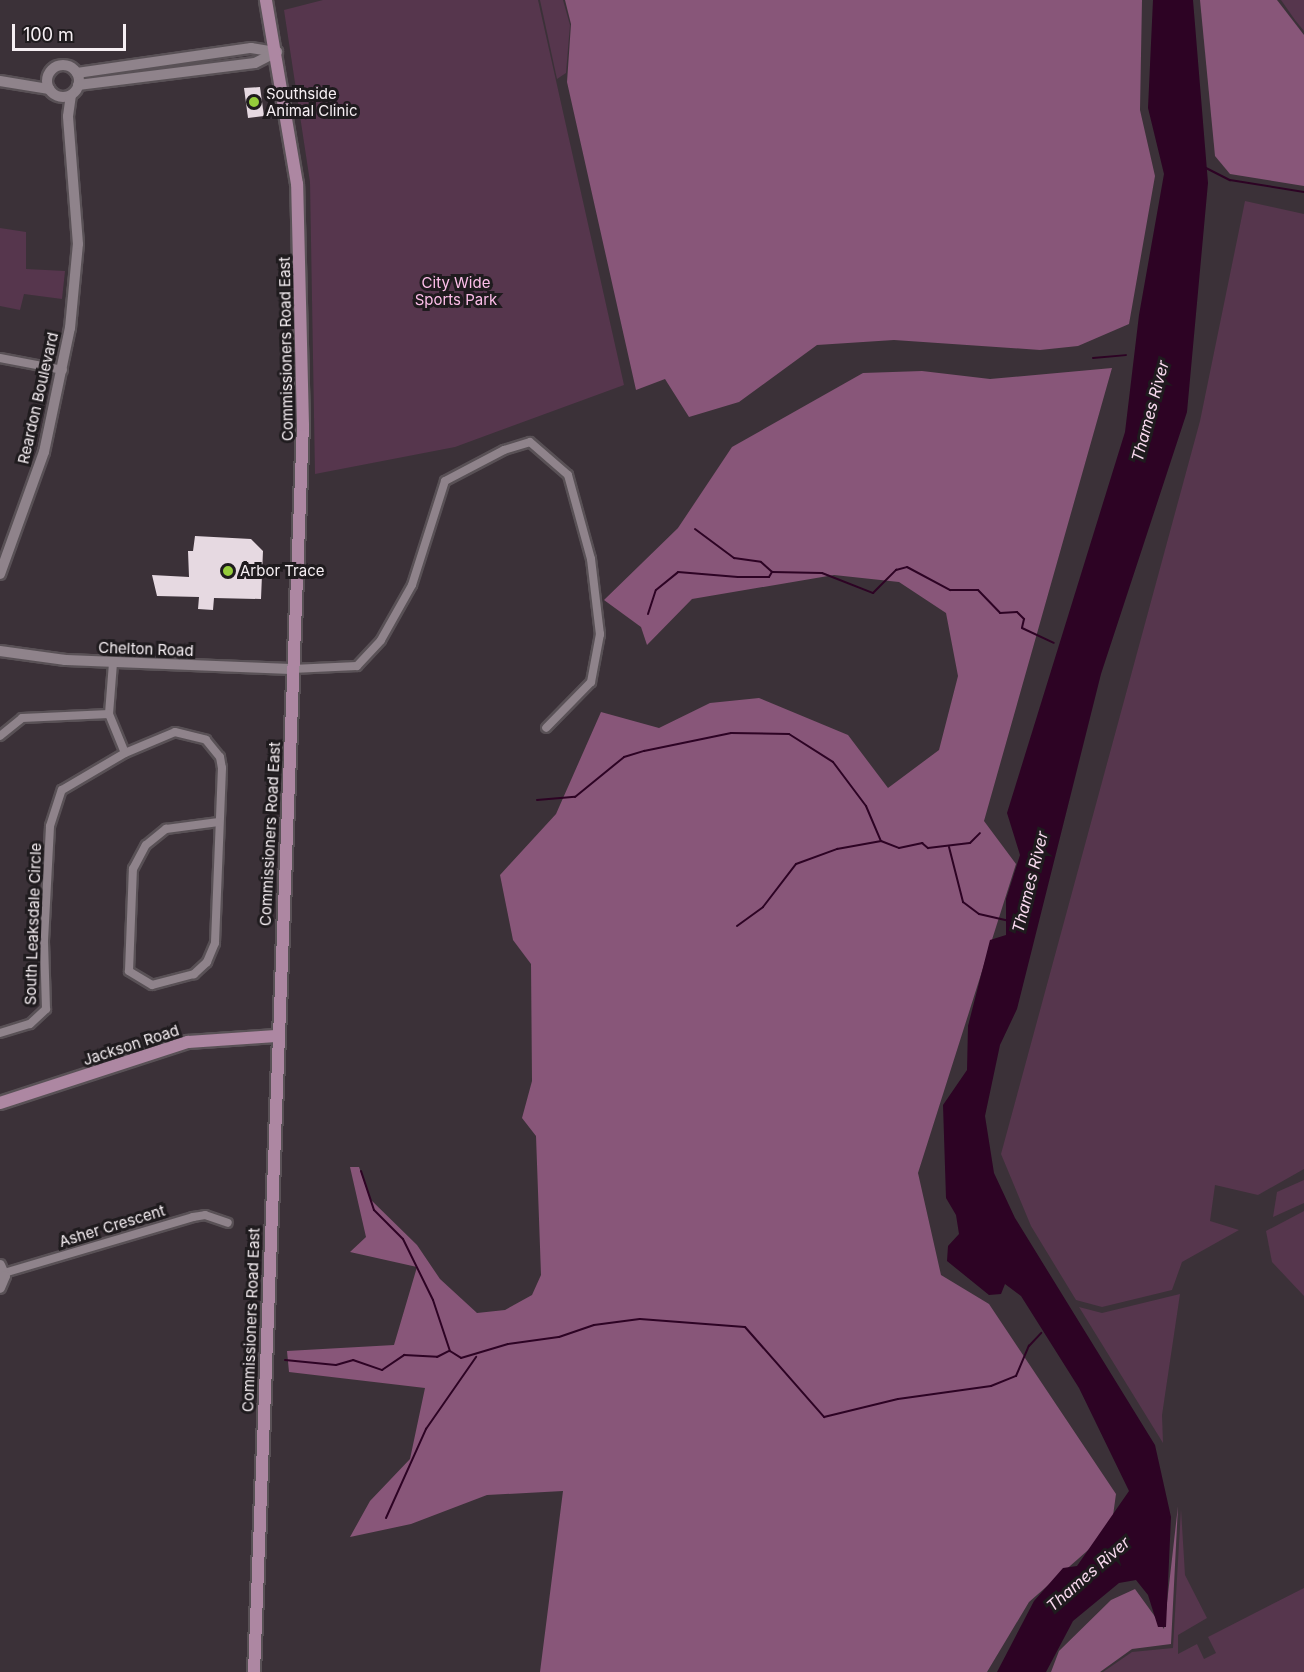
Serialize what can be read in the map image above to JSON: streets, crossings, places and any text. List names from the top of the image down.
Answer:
{
  "streets": {
    "main road": ["Commissioners Road East", "Jackson Road"],
    "street": [
      "Reardon Boulevard",
      "Chelton Road",
      "South Leaksdale Circle",
      "Asher Crescent"
    ]
  },
  "crossings": [
    ["Commissioners Road East", "Chelton Road"],
    ["Commissioners Road East", "Jackson Road"]
  ],
  "water": ["Thames River"],
  "parks": ["City Wide Sports Park"],
  "places": ["Southside Animal Clinic", "Arbor Trace"],
  "scale_bar": "100 m"
}
